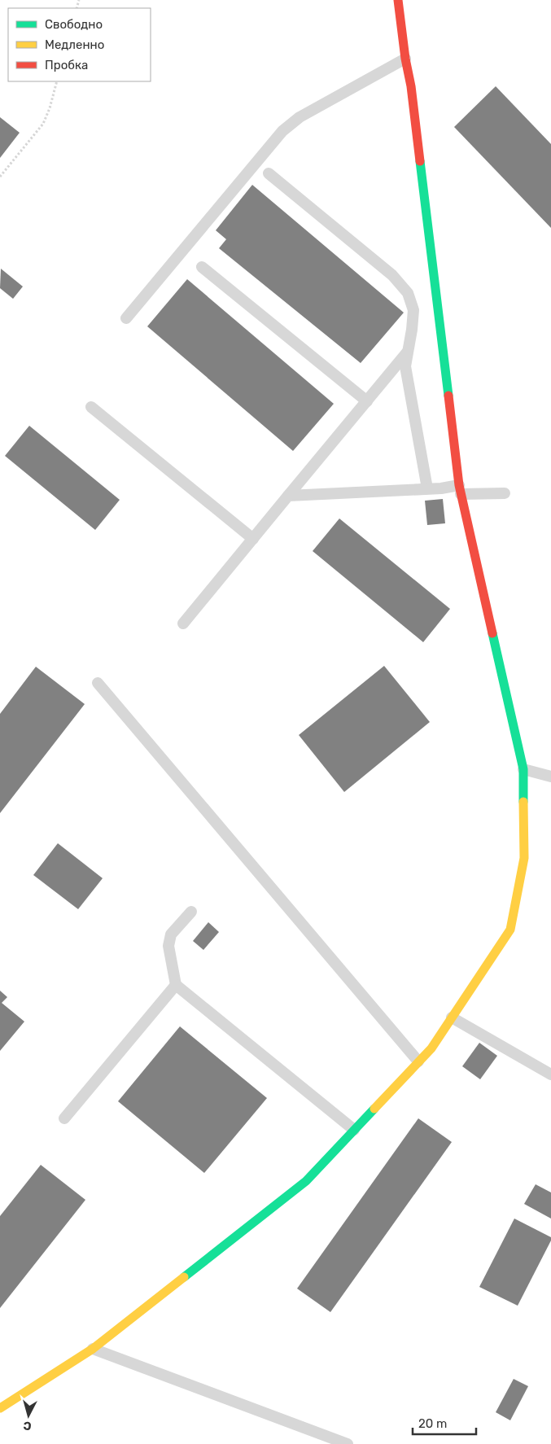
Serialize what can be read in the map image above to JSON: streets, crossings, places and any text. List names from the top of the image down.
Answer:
{
  "legend": ["Свободно", "Медленно", "Пробка"],
  "scale_bar": "20 m",
  "north": "bottom"
}
